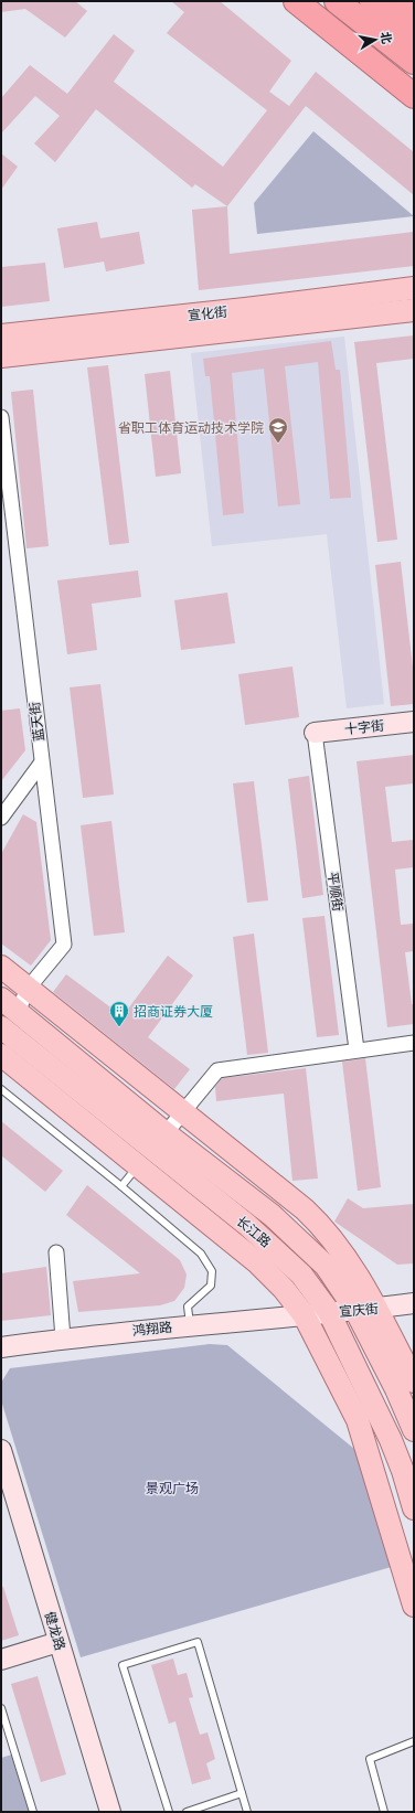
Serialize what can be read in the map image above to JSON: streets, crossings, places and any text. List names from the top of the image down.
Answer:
{
  "streets": {
    "main road": ["宣化街", "长江路"],
    "street": [
      "蓝天街",
      "十字街",
      "平顺街",
      "宣庆街",
      "鸿翔路",
      "健龙路"
    ]
  },
  "crossings": [
    ["蓝天街", "长江路"],
    ["十字街", "平顺街"],
    ["长江路", "宣庆街"],
    ["宣庆街", "鸿翔路"]
  ],
  "parks": ["景观广场"],
  "places": {
    "school or university": ["省职工体育运动技术学院"],
    "building": ["招商证券大厦"]
  },
  "north": "right"
}
